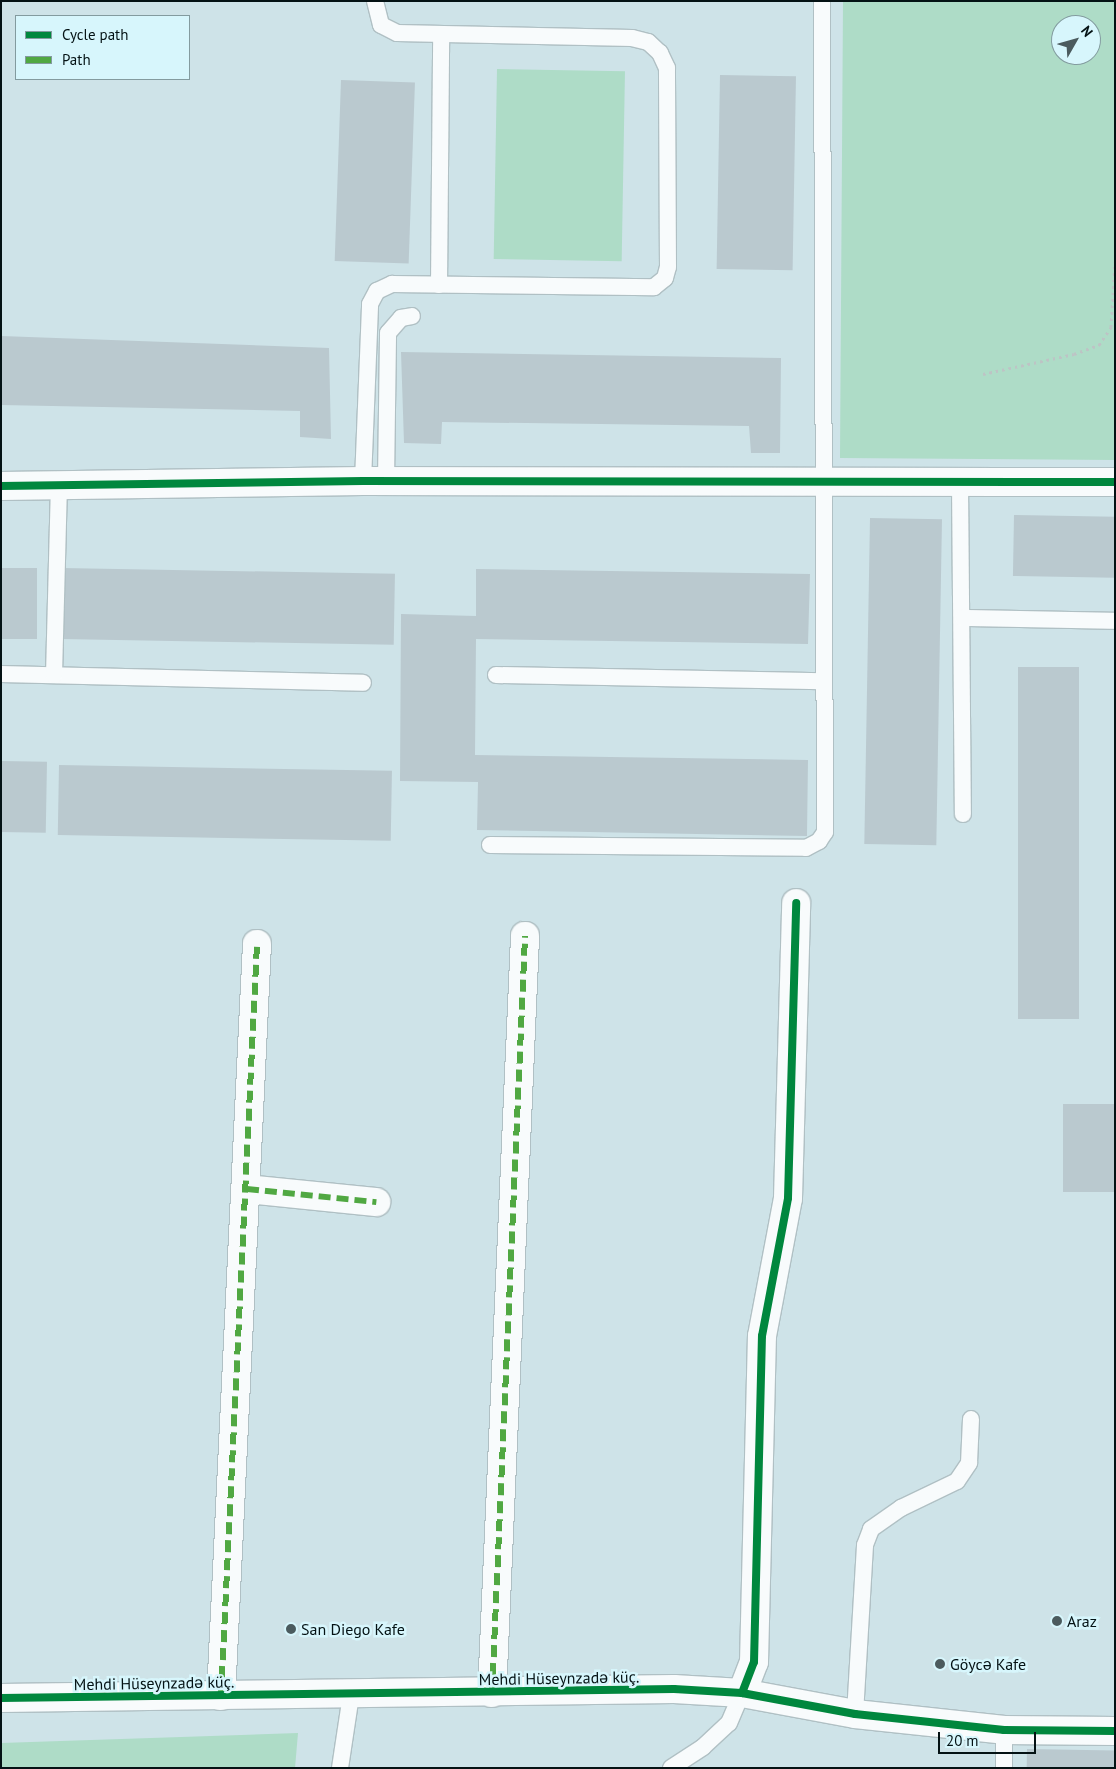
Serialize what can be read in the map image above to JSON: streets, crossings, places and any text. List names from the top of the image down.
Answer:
{
  "streets": {
    "street": ["Mehdi Hüseynzadə küç."]
  },
  "places": ["Araz", "San Diego Kafe", "Göycə Kafe"],
  "legend": ["Cycle path", "Path"],
  "scale_bar": "20 m",
  "north": "top right"
}
